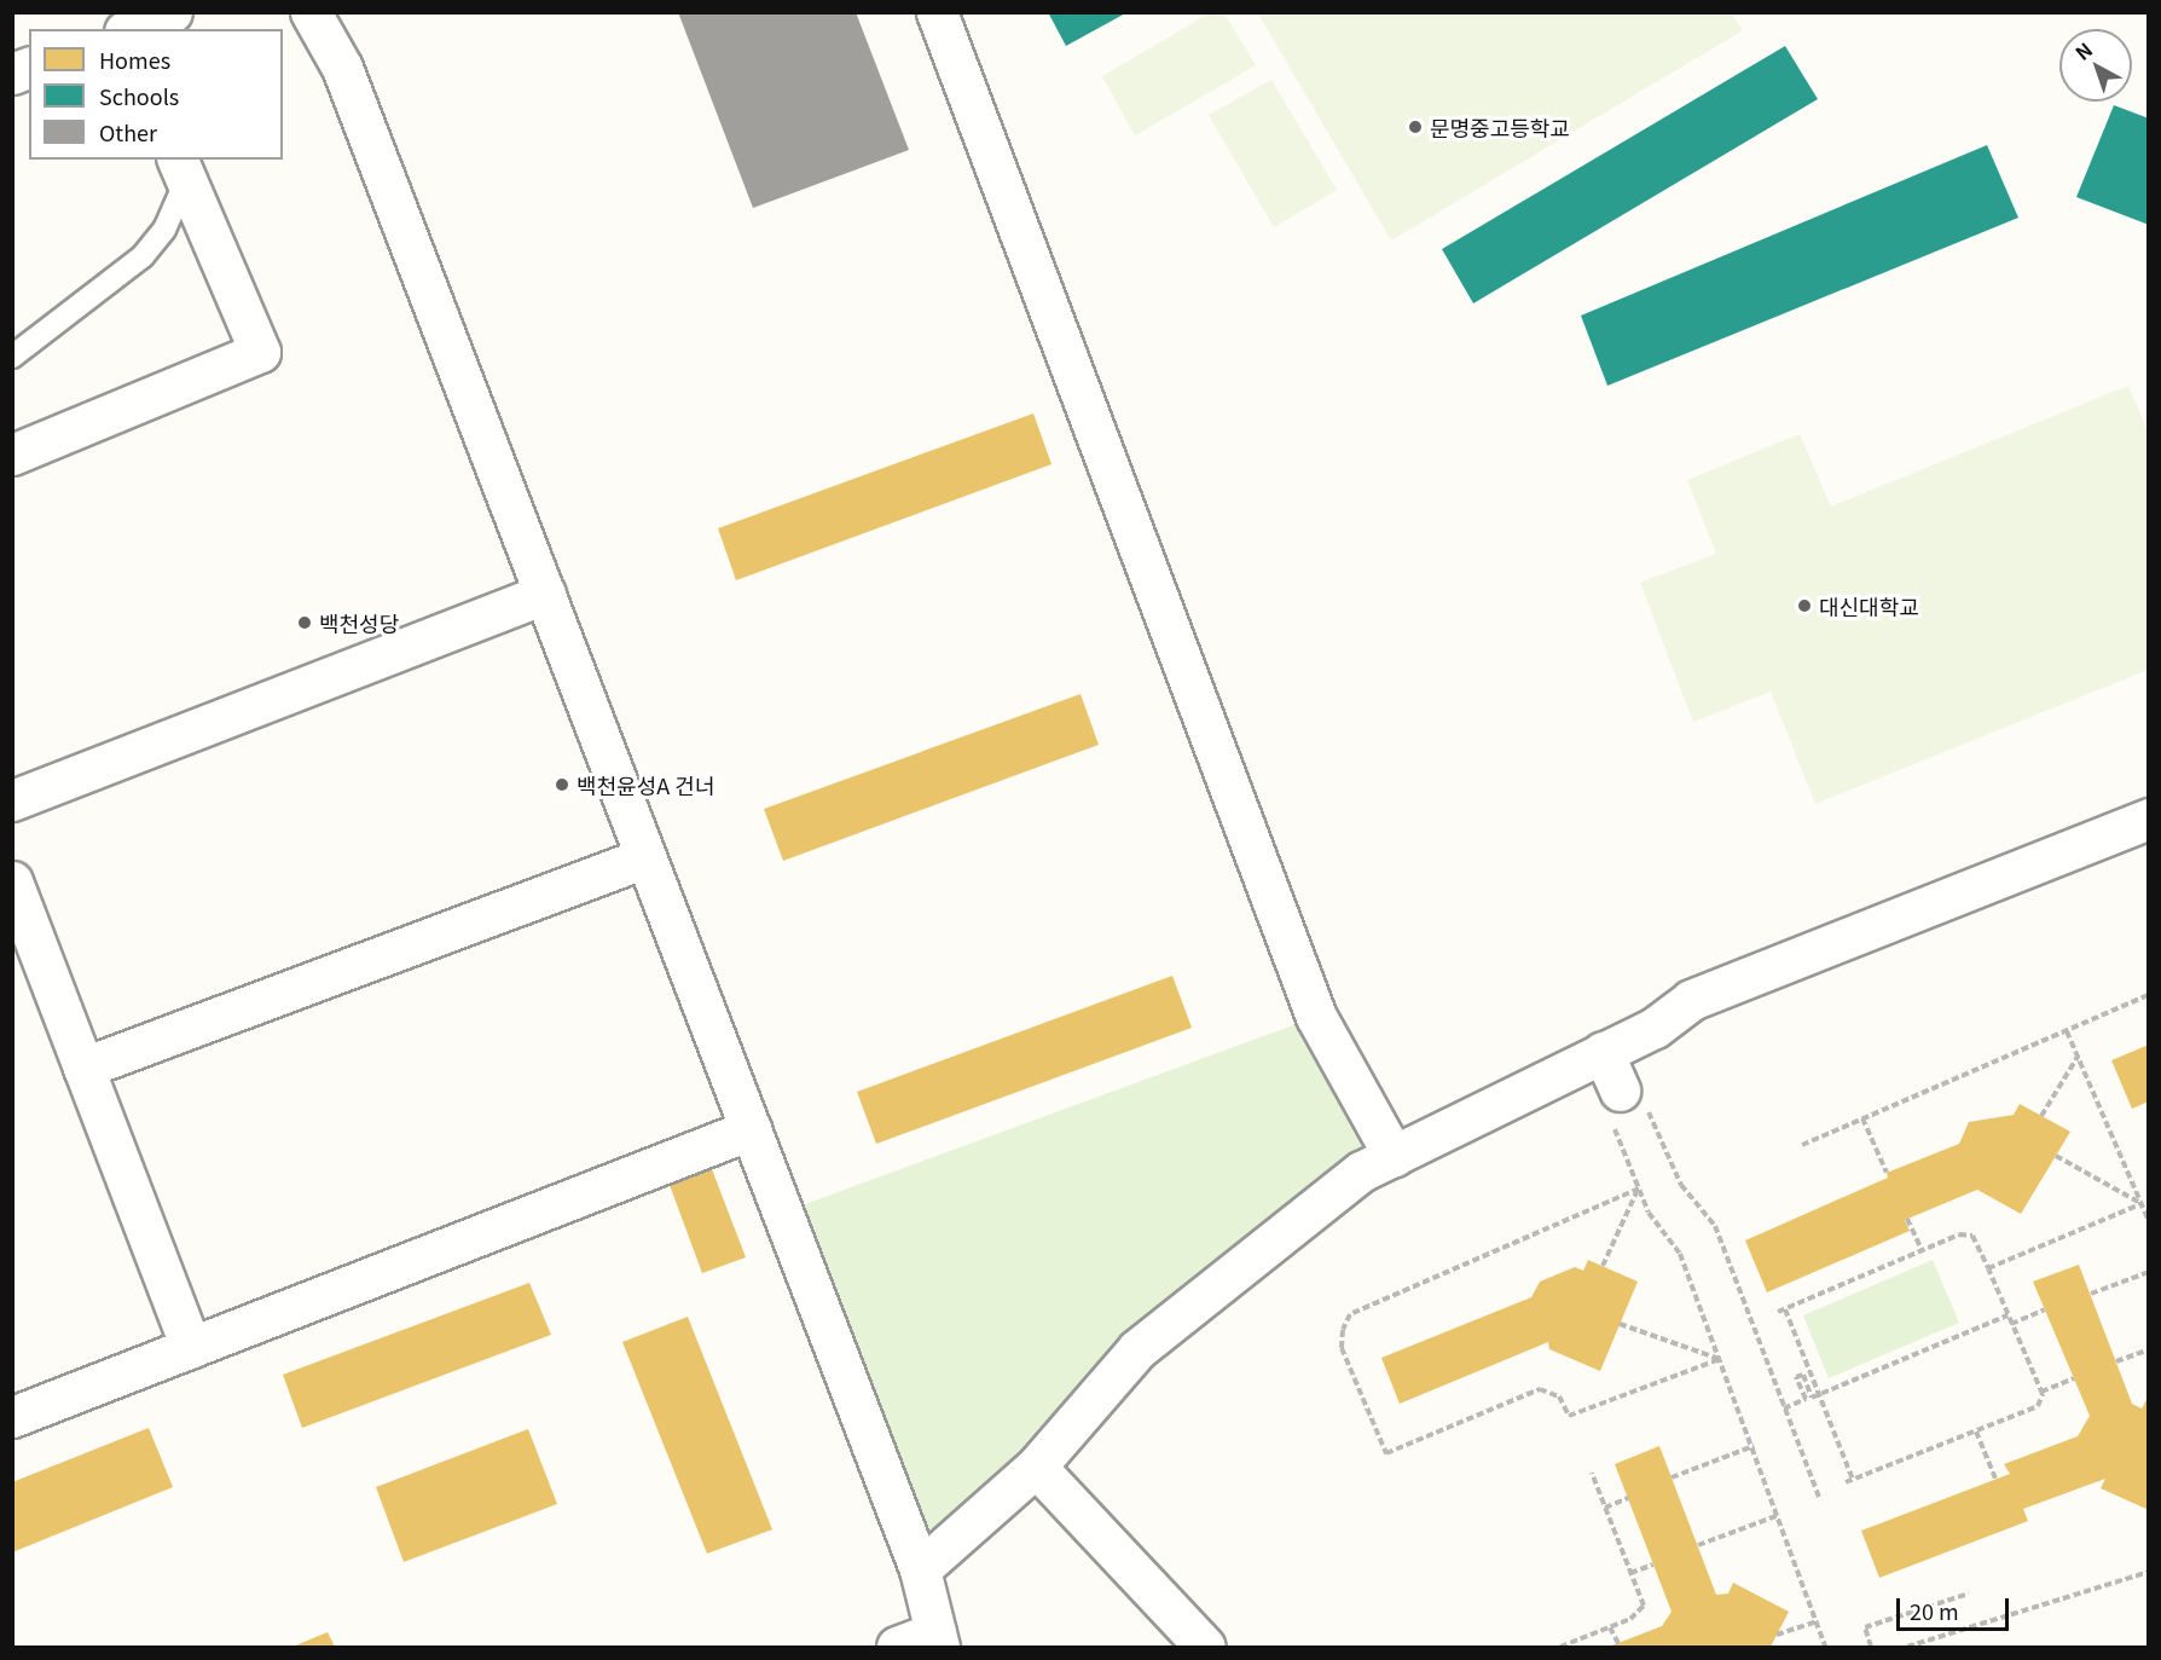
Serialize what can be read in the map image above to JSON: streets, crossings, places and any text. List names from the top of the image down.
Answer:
{
  "places": [
    "문명중고등학교",
    "대신대학교",
    "백천성당",
    "백천윤성A 건너"
  ],
  "legend": ["Homes", "Schools", "Other"],
  "scale_bar": "20 m",
  "north": "top left"
}
